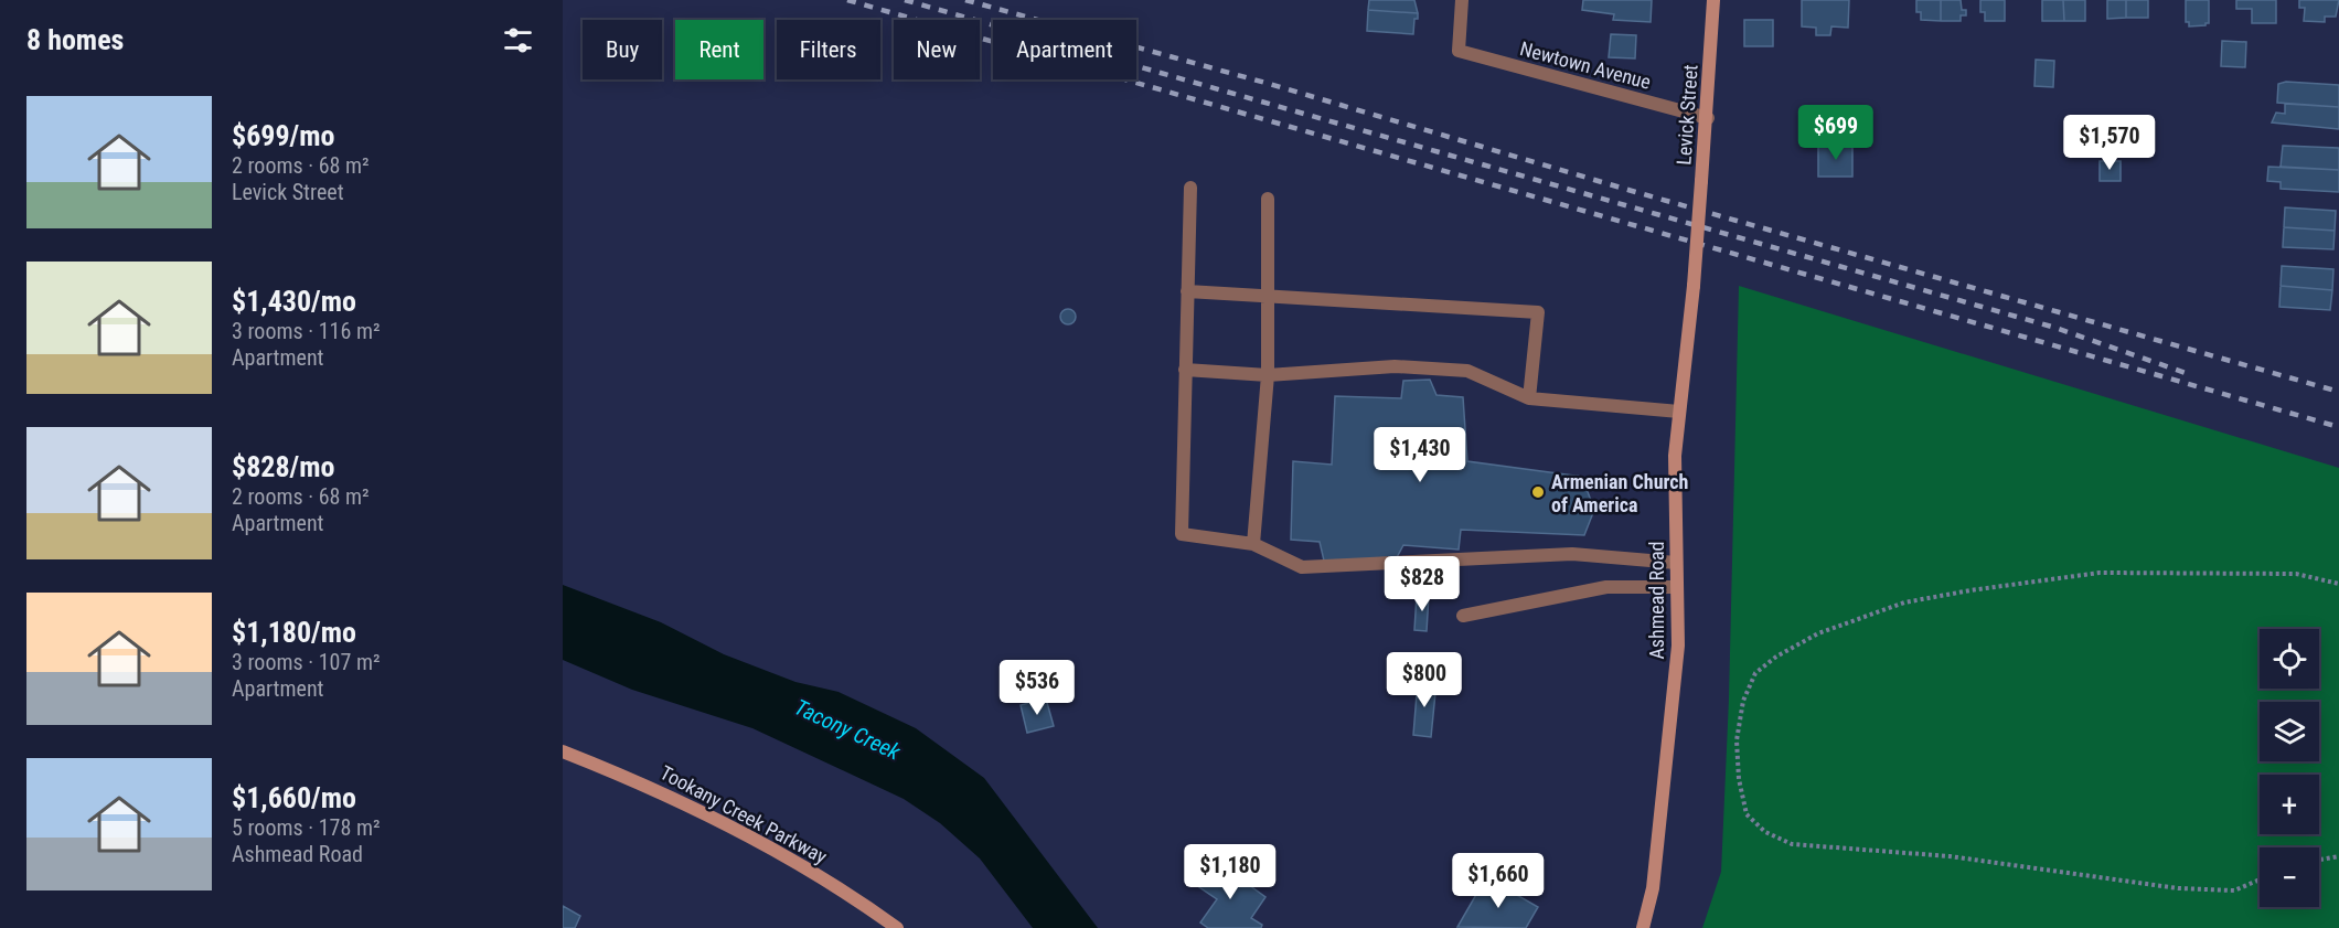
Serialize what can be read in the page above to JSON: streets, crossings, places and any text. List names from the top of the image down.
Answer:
{
  "streets": {
    "street": [
      "Newtown Avenue",
      "Levick Street",
      "Ashmead Road",
      "Tookany Creek Parkway"
    ]
  },
  "crossings": [
    ["Newtown Avenue", "Levick Street"],
    ["Levick Street", "Ashmead Road"]
  ],
  "water": ["Tacony Creek"],
  "places": ["Armenian Church of America"],
  "page": {
    "heading": "8 homes",
    "chip": [
      "Buy",
      "Rent",
      "Filters",
      "New",
      "Apartment"
    ],
    "list": [
      {
        "name": "$699/mo",
        "note": "2 rooms · 68 m² · Levick Street"
      },
      {
        "name": "$1,430/mo",
        "note": "3 rooms · 116 m² · Apartment"
      },
      {
        "name": "$828/mo",
        "note": "2 rooms · 68 m² · Apartment"
      },
      {
        "name": "$1,180/mo",
        "note": "3 rooms · 107 m² · Apartment"
      },
      {
        "name": "$1,660/mo",
        "note": "5 rooms · 178 m² · Ashmead Road"
      }
    ],
    "price": [
      "$699",
      "$1,570",
      "$1,430",
      "$828",
      "$800",
      "$536",
      "$1,180",
      "$1,660"
    ],
    "map_buttons": ["+", "−"]
  }
}
